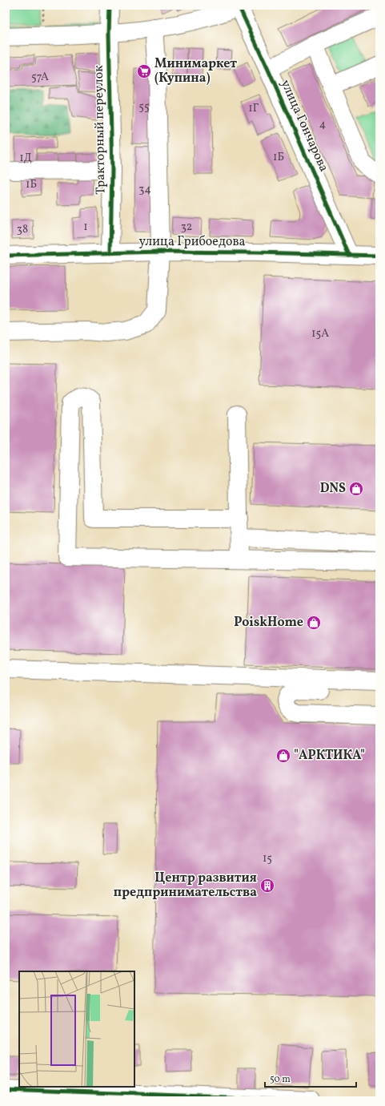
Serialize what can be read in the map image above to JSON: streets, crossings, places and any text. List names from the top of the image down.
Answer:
{
  "streets": {
    "street": ["улица Гончарова", "Тракторный переулок", "улица Грибоедова"]
  },
  "crossings": [
    ["улица Гончарова", "улица Грибоедова"],
    ["Тракторный переулок", "улица Грибоедова"]
  ],
  "places": {
    "supermarket": ["Минимаркет (Купина)"],
    "shop": ["DNS", "PoiskHome", "\"АРКТИКА\""],
    "building": ["Центр развития предпринимательства"]
  },
  "house_numbers": [
    "57А",
    "55",
    "1Г",
    "4",
    "1Б",
    "1Д",
    "1Б",
    "34",
    "1",
    "32",
    "38",
    "15А",
    "15"
  ],
  "scale_bar": "50 m"
}
